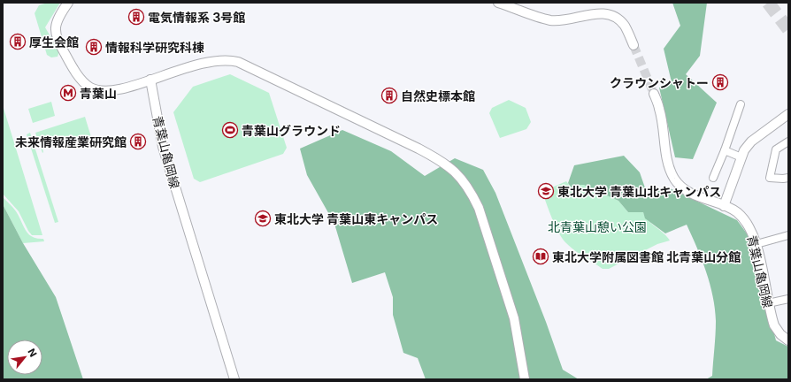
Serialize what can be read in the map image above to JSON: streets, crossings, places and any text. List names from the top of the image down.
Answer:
{
  "streets": {
    "street": ["青葉山亀岡線"]
  },
  "parks": ["北青葉山憩い公園"],
  "places": {
    "building": [
      "電気情報系 3号館",
      "厚生会館",
      "情報科学研究科棟",
      "クラウンシャトー",
      "自然史標本館",
      "未来情報産業研究館"
    ],
    "metro station": ["青葉山"],
    "sports": ["青葉山グラウンド"],
    "school or university": ["東北大学 青葉山北キャンパス", "東北大学 青葉山東キャンパス"],
    "library": ["東北大学附属図書館 北青葉山分館"]
  },
  "north": "top right"
}
